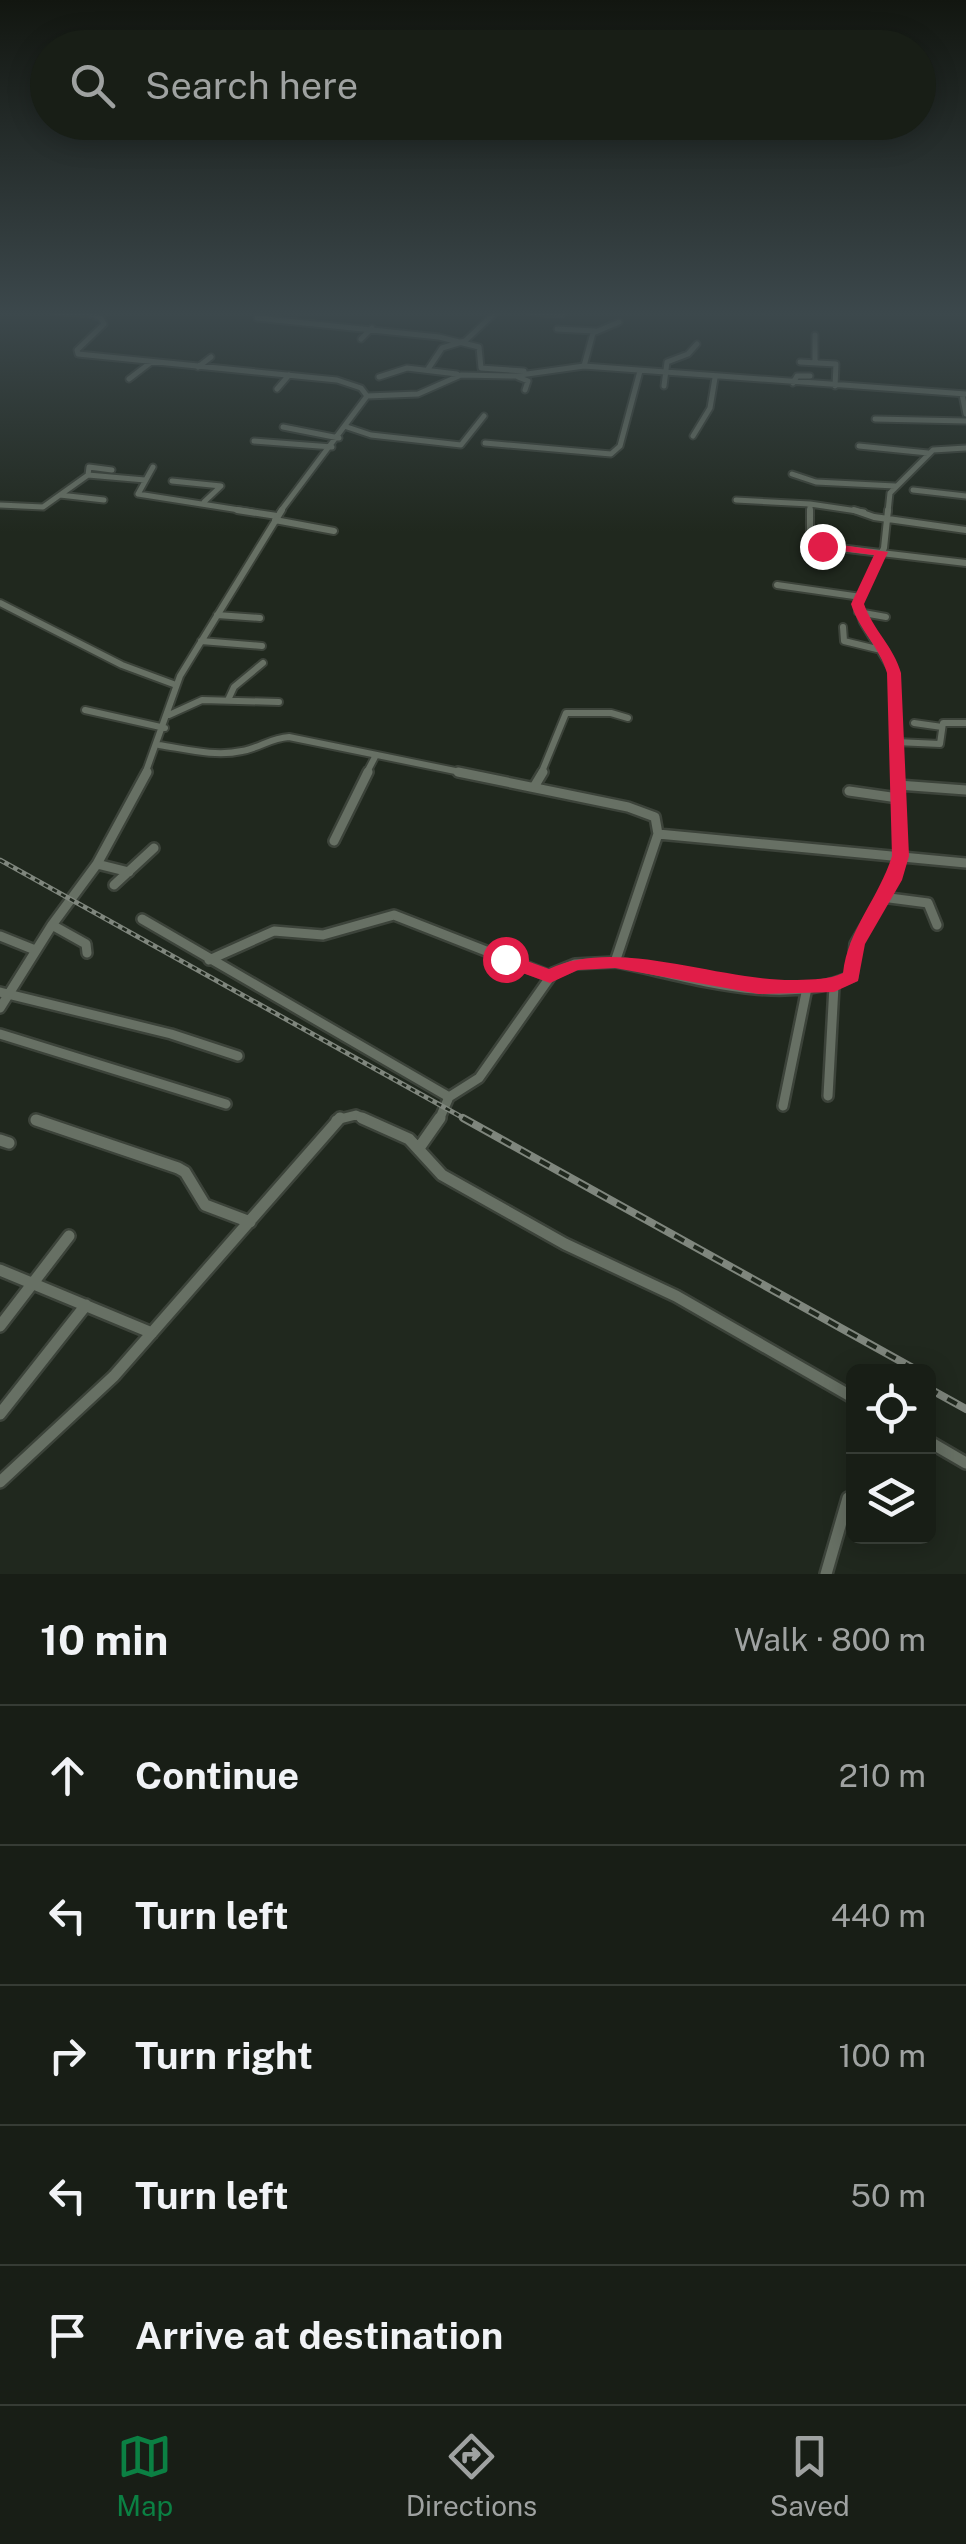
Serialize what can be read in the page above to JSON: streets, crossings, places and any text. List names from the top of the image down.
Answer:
{
  "page": {
    "search": "Search here",
    "heading": ["10 min", "Walk · 800 m"],
    "list": [
      ["Continue", "210 m"],
      ["Turn left", "440 m"],
      ["Turn right", "100 m"],
      ["Turn left", "50 m"],
      "Arrive at destination"
    ],
    "nav": ["Map", "Directions", "Saved"]
  }
}
